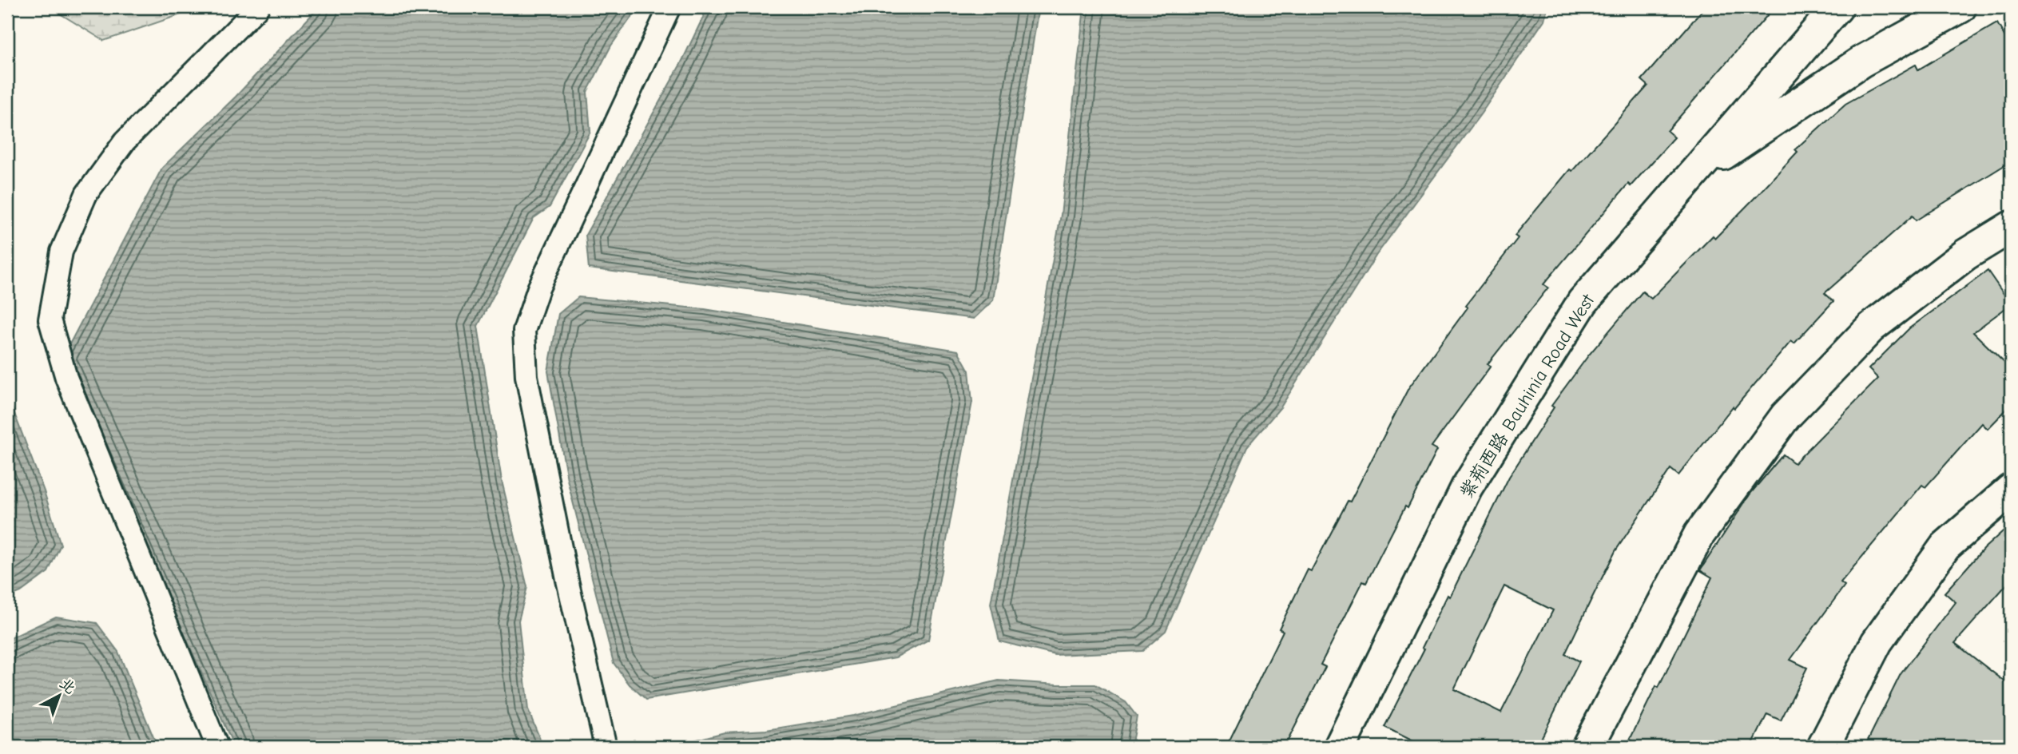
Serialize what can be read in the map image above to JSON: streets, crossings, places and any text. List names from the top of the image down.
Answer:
{
  "streets": {
    "street": ["紫荊西路 Bauhinia Road West"]
  },
  "north": "top right"
}
